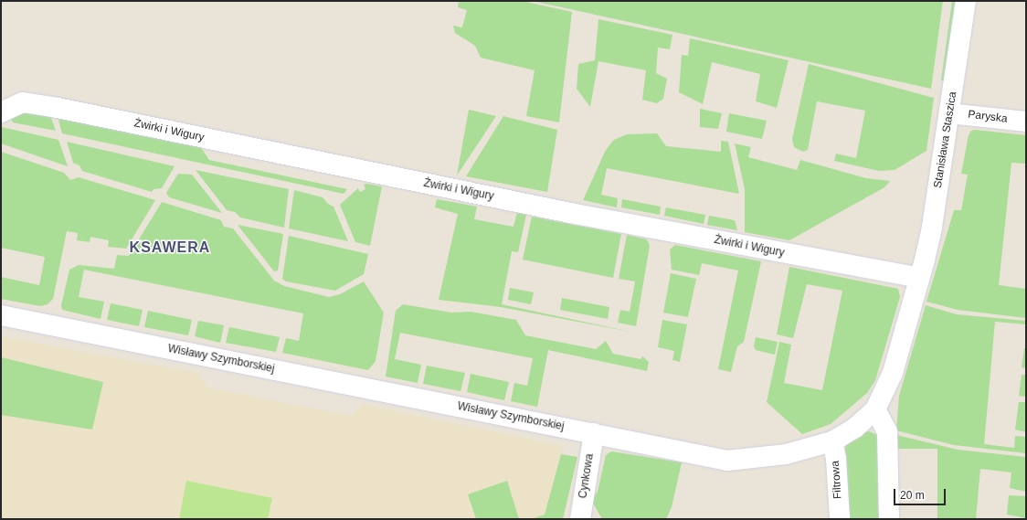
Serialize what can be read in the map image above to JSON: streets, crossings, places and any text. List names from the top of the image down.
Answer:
{
  "streets": {
    "street": [
      "Paryska",
      "Żwirki i Wigury",
      "Stanisława Staszica",
      "Wisławy Szymborskiej",
      "Cynkowa",
      "Filtrowa"
    ]
  },
  "crossings": [
    ["Paryska", "Stanisława Staszica"],
    ["Żwirki i Wigury", "Stanisława Staszica"],
    ["Żwirki i Wigury", "Wisławy Szymborskiej"],
    ["Stanisława Staszica", "Wisławy Szymborskiej"],
    ["Wisławy Szymborskiej", "Cynkowa"],
    ["Wisławy Szymborskiej", "Filtrowa"]
  ],
  "districts": ["KSAWERA"],
  "scale_bar": "20 m"
}
